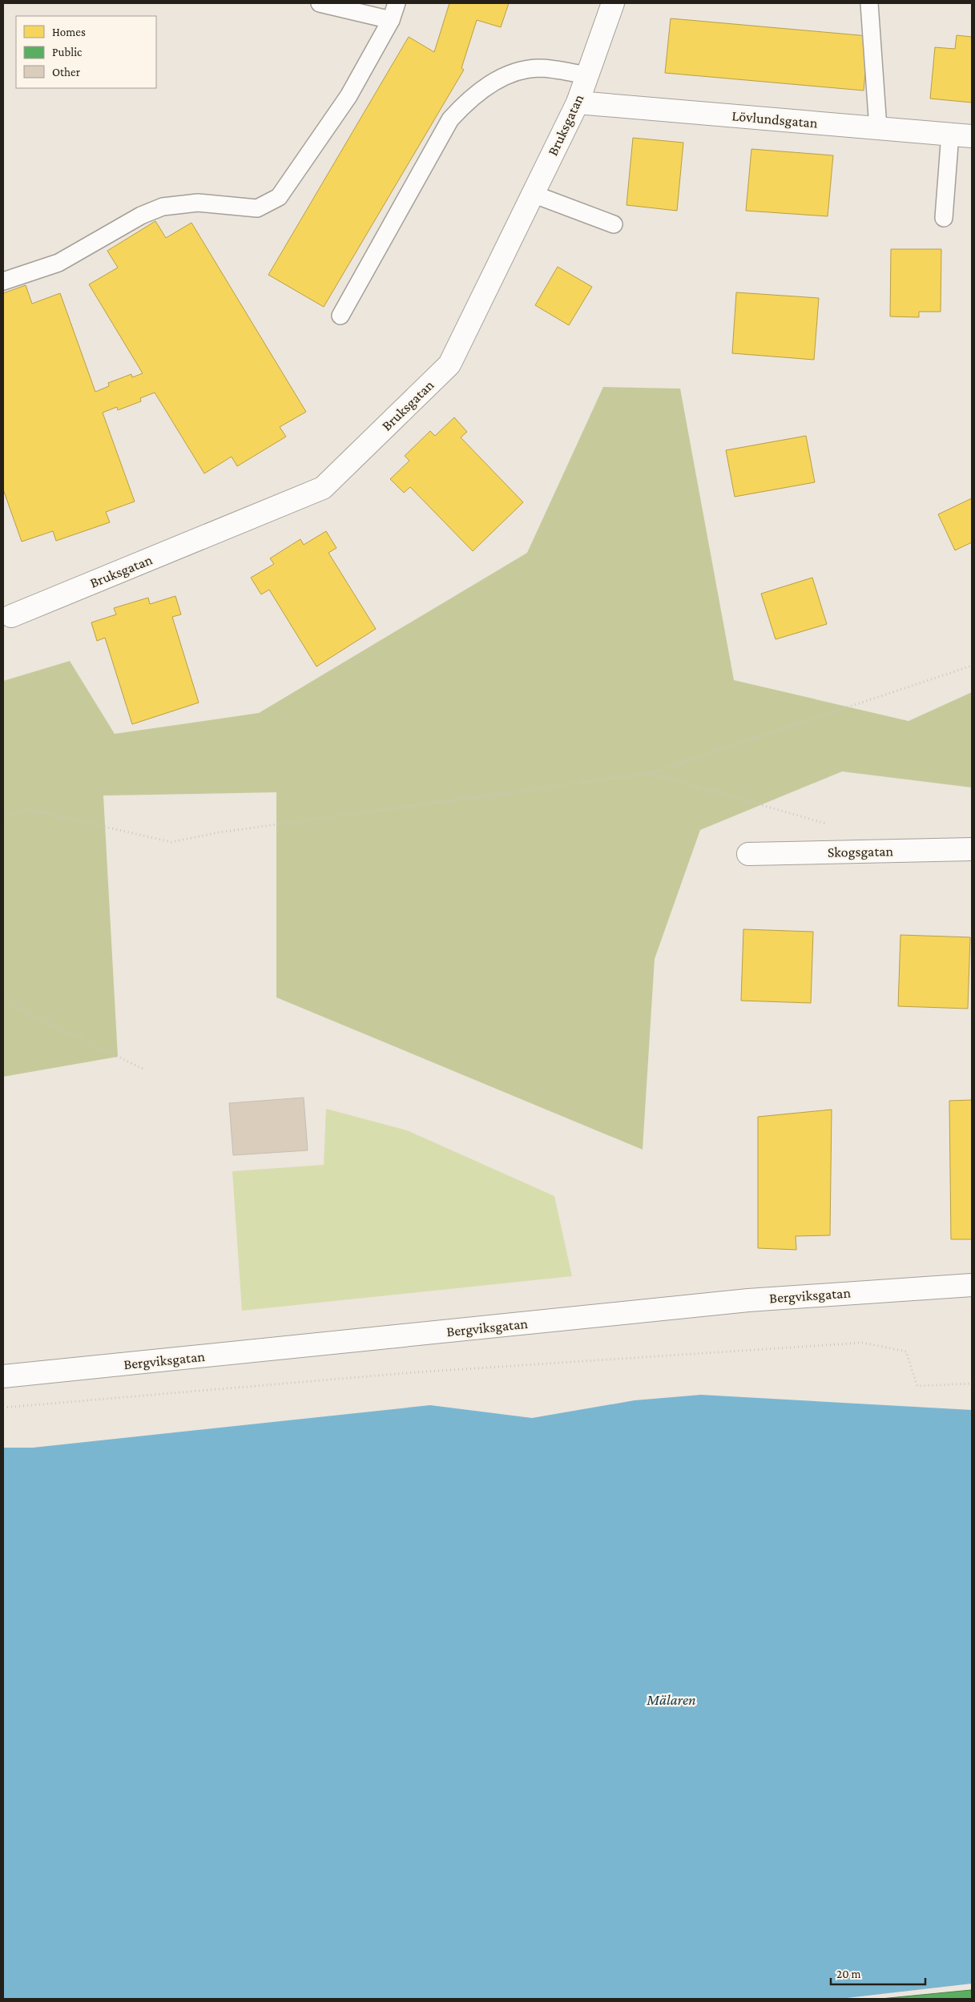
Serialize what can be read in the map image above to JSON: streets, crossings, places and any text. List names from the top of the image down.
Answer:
{
  "streets": {
    "street": [
      "Lövlundsgatan",
      "Bruksgatan",
      "Skogsgatan",
      "Bergviksgatan"
    ]
  },
  "crossings": [
    ["Lövlundsgatan", "Bruksgatan"]
  ],
  "water": ["Mälaren"],
  "legend": ["Homes", "Public", "Other"],
  "scale_bar": "20 m"
}
